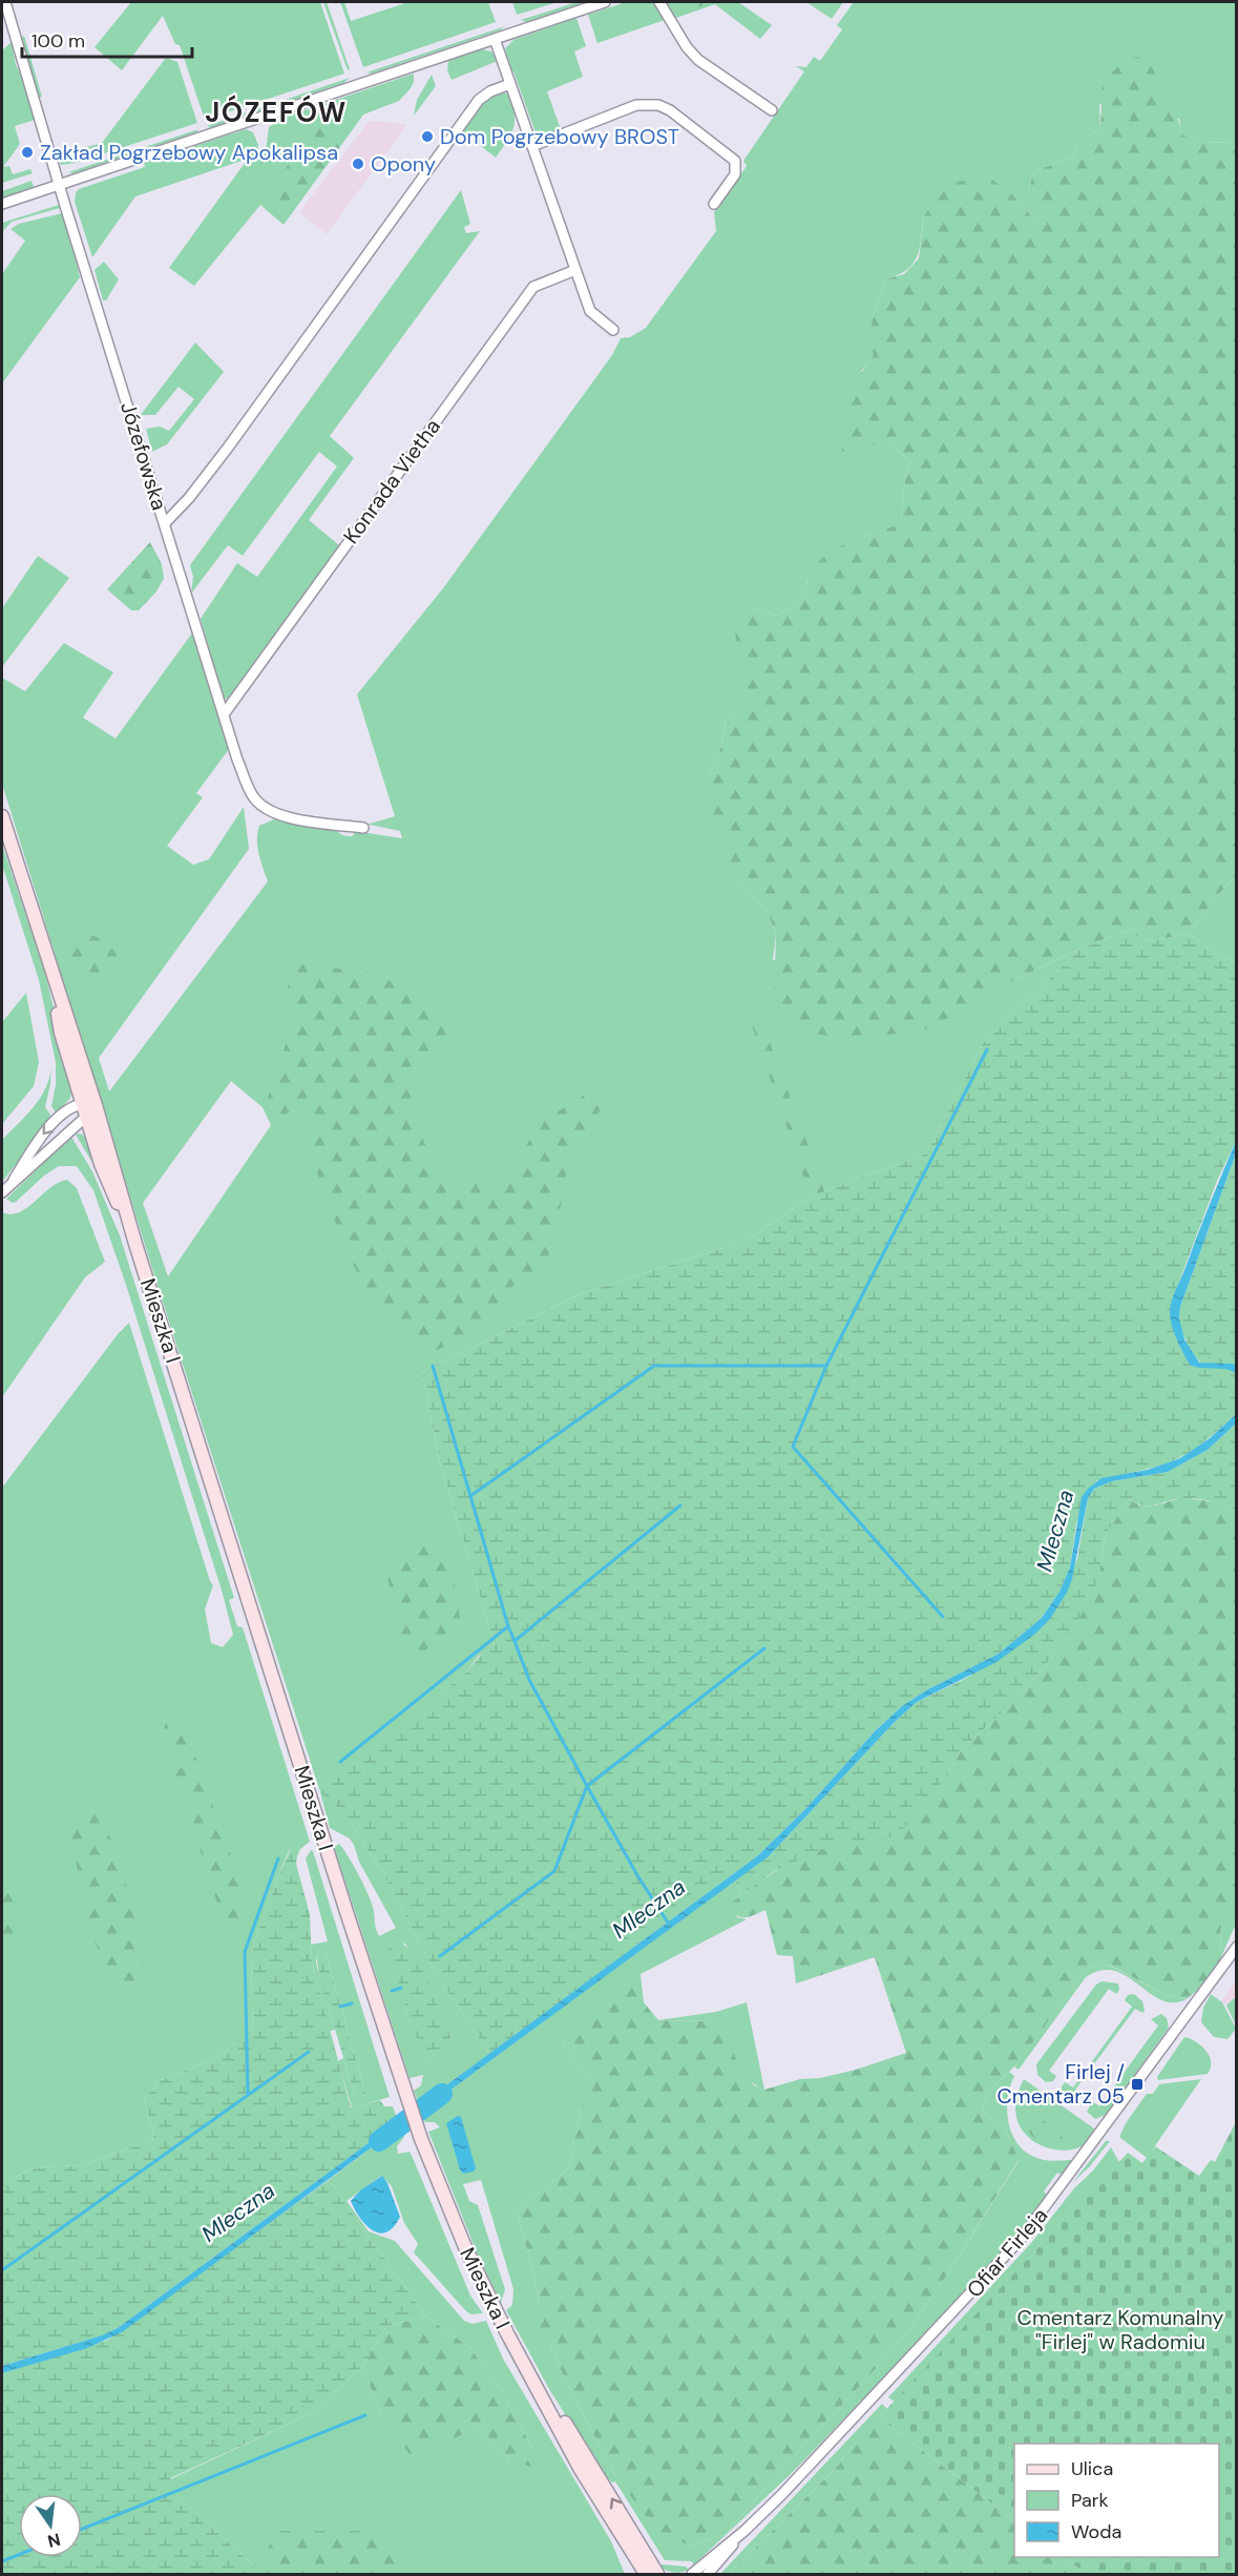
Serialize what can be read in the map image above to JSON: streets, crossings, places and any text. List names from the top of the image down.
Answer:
{
  "streets": {
    "street": [
      "Józefowska",
      "Konrada Vietha",
      "Mieszka I",
      "Ofiar Firleja"
    ]
  },
  "crossings": [
    ["Józefowska", "Konrada Vietha"]
  ],
  "districts": ["JÓZEFÓW"],
  "water": ["Mleczna"],
  "parks": ["Cmentarz Komunalny \"Firlej\" w Radomiu"],
  "places": {
    "other": ["Dom Pogrzebowy BROST", "Zakład Pogrzebowy Apokalipsa", "Opony"],
    "transit": ["Firlej / Cmentarz 05"]
  },
  "legend": ["Ulica", "Park", "Woda"],
  "scale_bar": "100 m",
  "north": "bottom"
}
